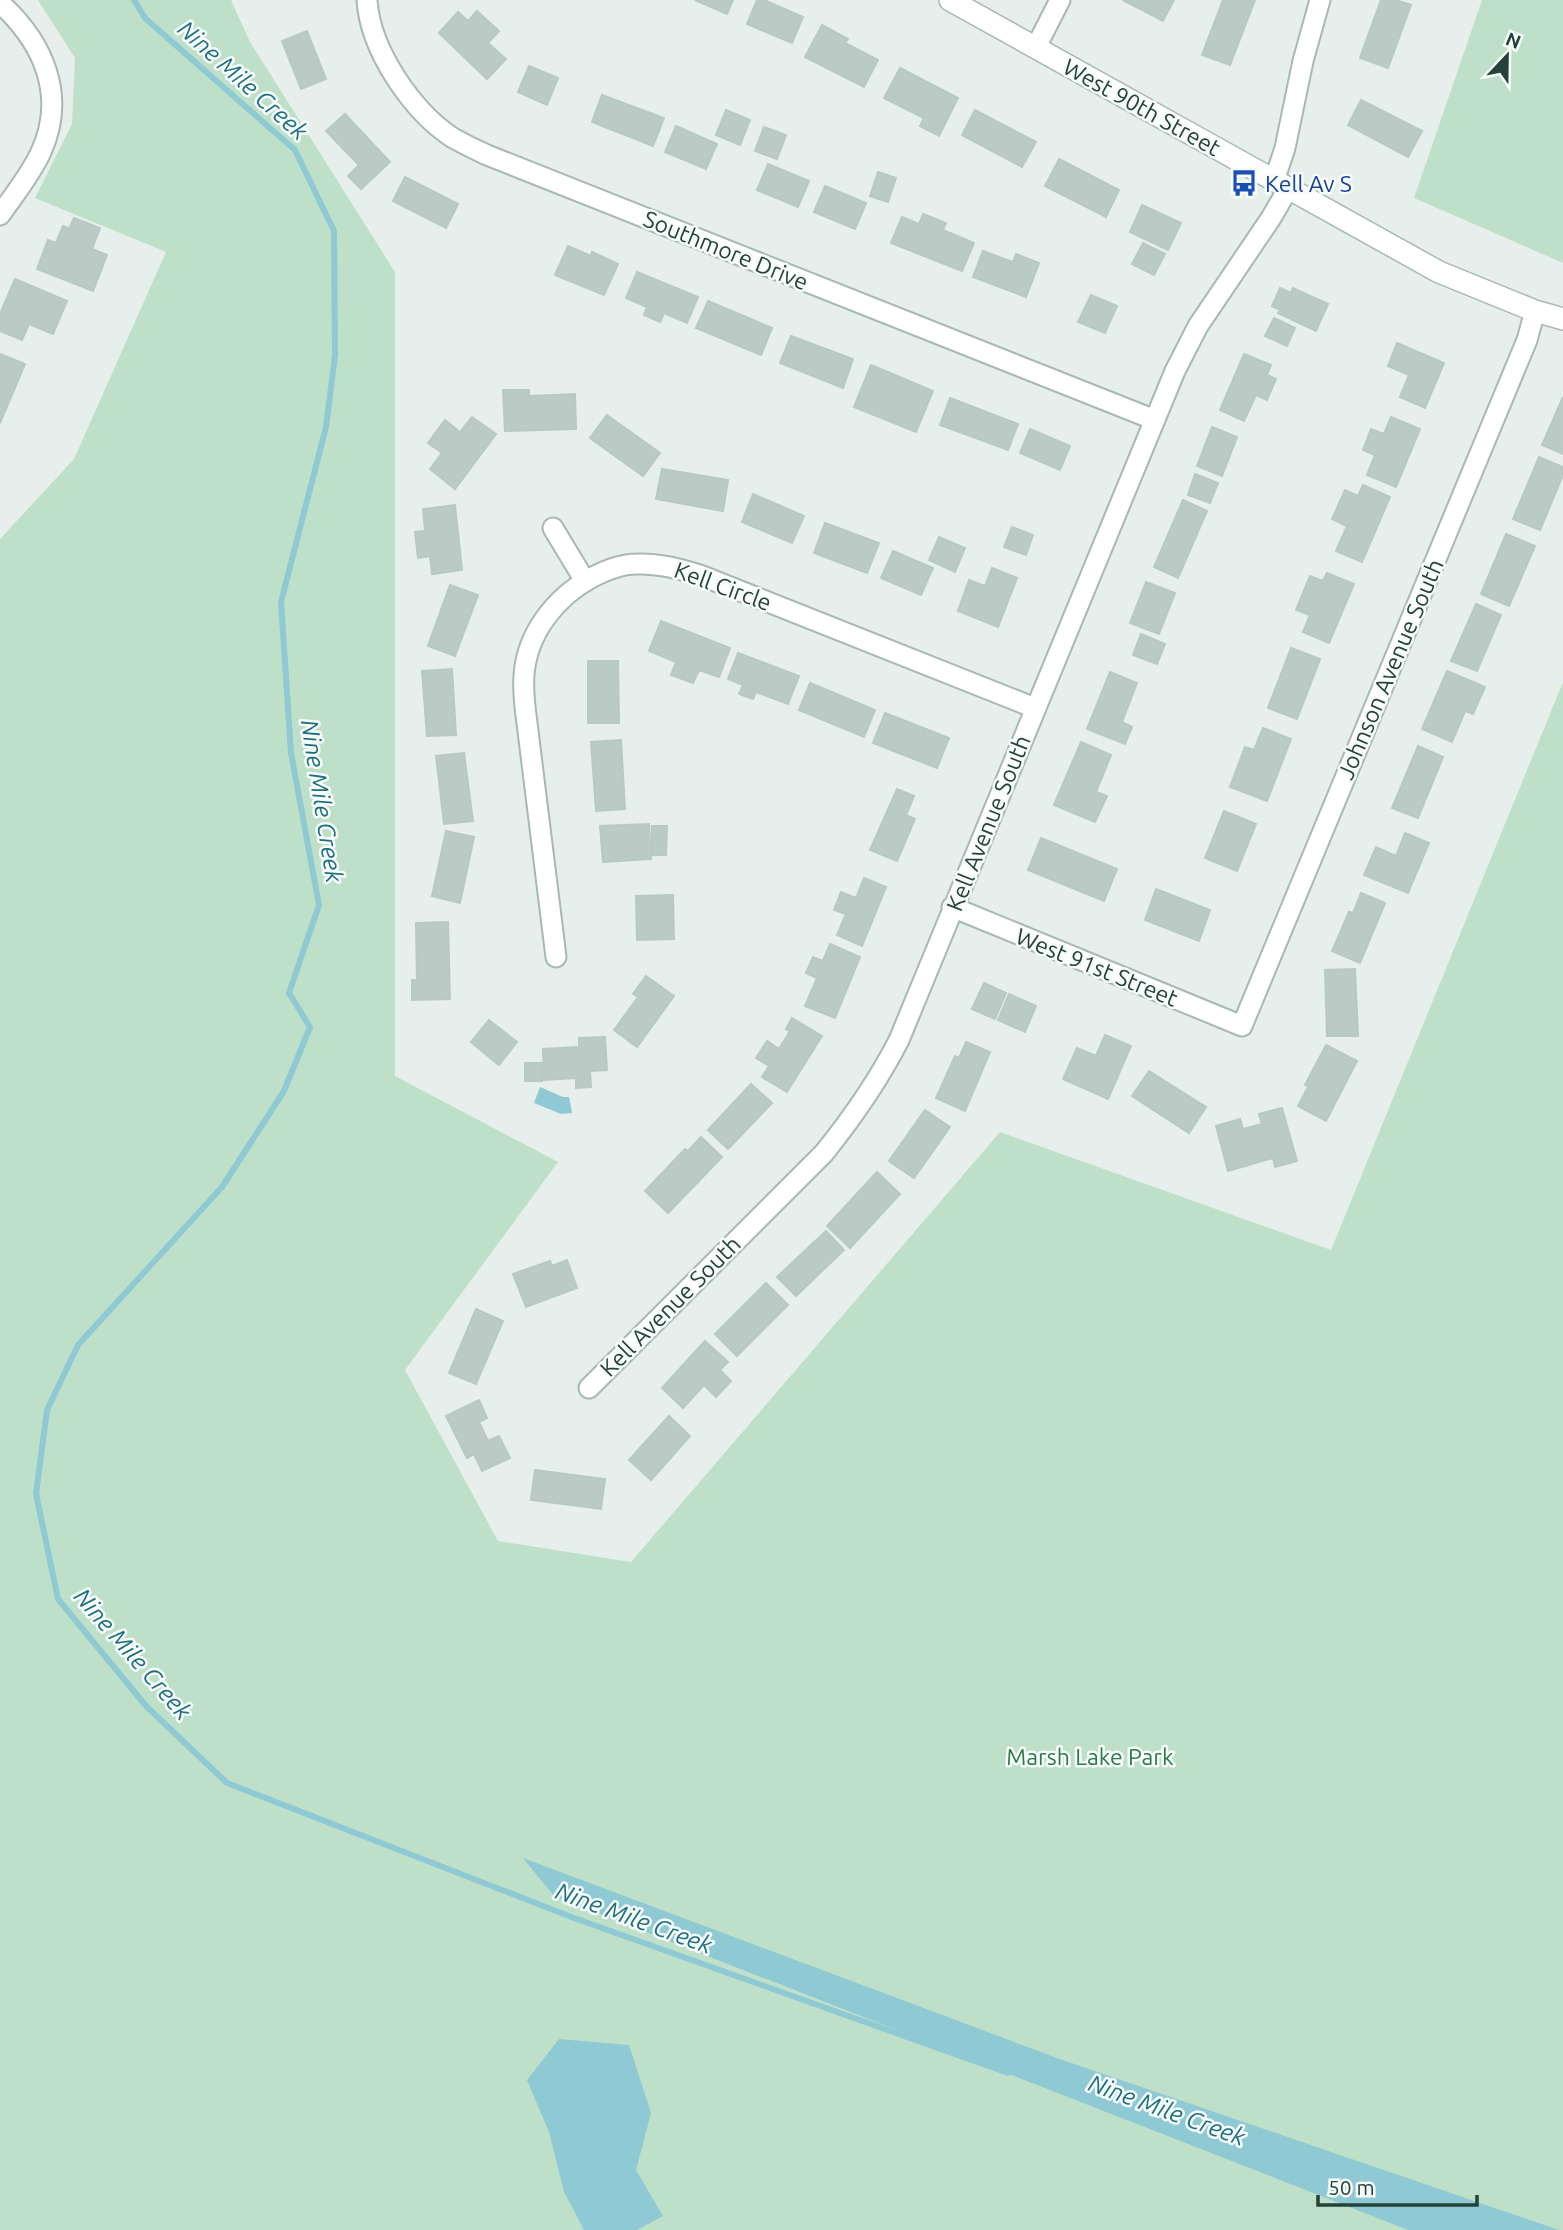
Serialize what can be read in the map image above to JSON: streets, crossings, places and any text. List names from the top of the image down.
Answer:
{
  "streets": {
    "street": [
      "West 90th Street",
      "Southmore Drive",
      "Kell Circle",
      "Johnson Avenue South",
      "Kell Avenue South",
      "West 91st Street"
    ]
  },
  "crossings": [
    ["West 90th Street", "Johnson Avenue South"],
    ["West 90th Street", "Kell Avenue South"],
    ["Southmore Drive", "Kell Avenue South"],
    ["Kell Circle", "Kell Avenue South"],
    ["Johnson Avenue South", "West 91st Street"],
    ["Kell Avenue South", "West 91st Street"]
  ],
  "water": ["Nine Mile Creek"],
  "parks": ["Marsh Lake Park"],
  "places": {
    "bus stop": ["Kell Av S"]
  },
  "scale_bar": "50 m",
  "north": "top"
}
